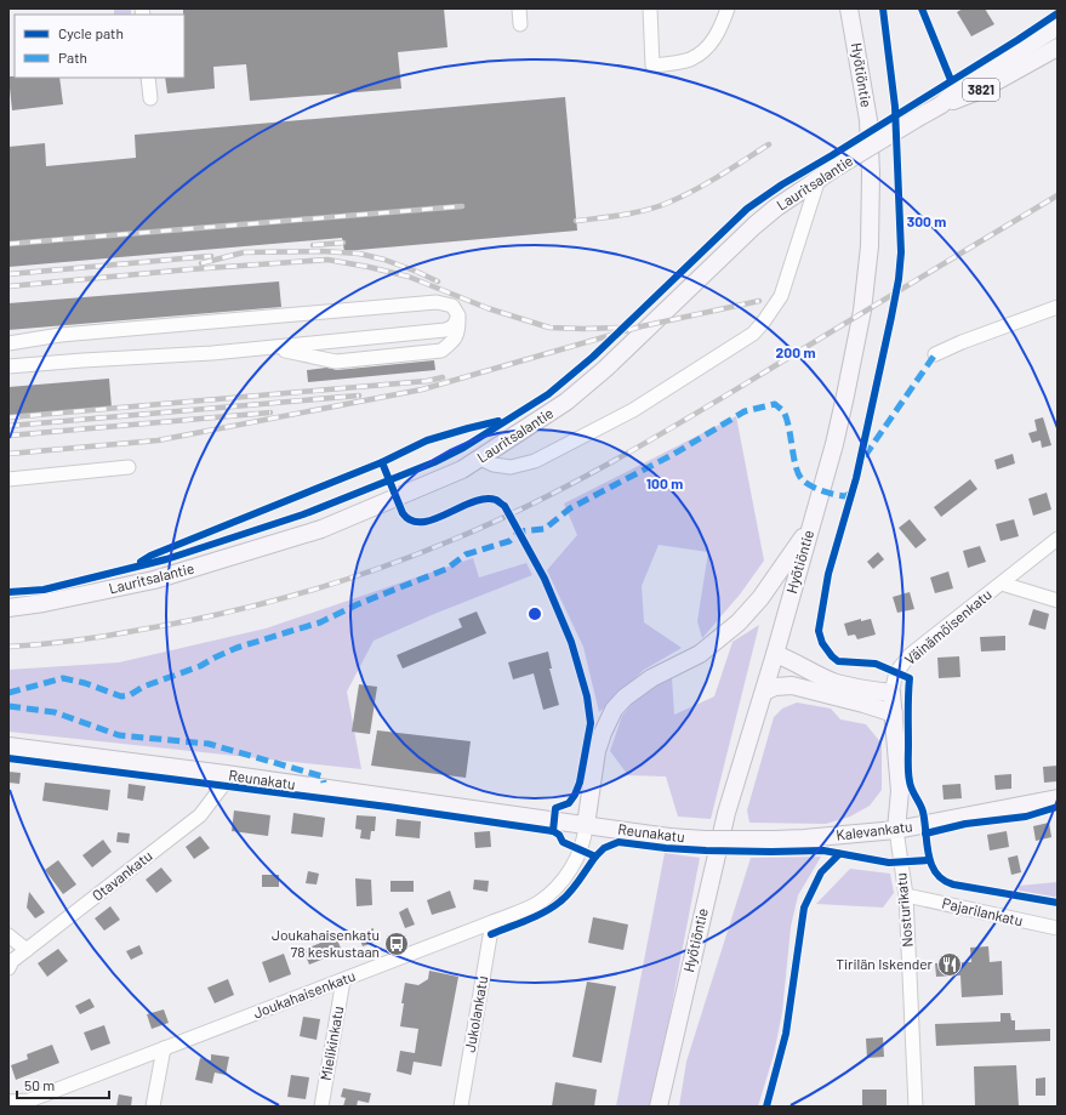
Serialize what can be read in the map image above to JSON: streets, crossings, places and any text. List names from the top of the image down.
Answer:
{
  "streets": {
    "main road": [
      "Hyötiöntie",
      "3821",
      "Lauritsalantie",
      "Väinämöisenkatu",
      "Reunakatu",
      "Kalevankatu"
    ],
    "street": [
      "Otavankatu",
      "Nosturikatu",
      "Pajarilankatu",
      "Joukahaisenkatu",
      "Jukolankatu",
      "Mielikinkatu"
    ]
  },
  "crossings": [
    ["Väinämöisenkatu", "Kalevankatu"],
    ["Väinämöisenkatu", "Nosturikatu"],
    ["Reunakatu", "Kalevankatu"],
    ["Reunakatu", "Otavankatu"],
    ["Reunakatu", "Joukahaisenkatu"],
    ["Kalevankatu", "Nosturikatu"],
    ["Nosturikatu", "Pajarilankatu"],
    ["Joukahaisenkatu", "Jukolankatu"],
    ["Joukahaisenkatu", "Mielikinkatu"]
  ],
  "places": {
    "bus stop": ["Joukahaisenkatu 78 keskustaan"],
    "restaurant": ["Tirilän Iskender"]
  },
  "legend": ["Cycle path", "Path"],
  "scale_bar": "50 m",
  "rings": ["300 m", "200 m", "100 m"]
}
